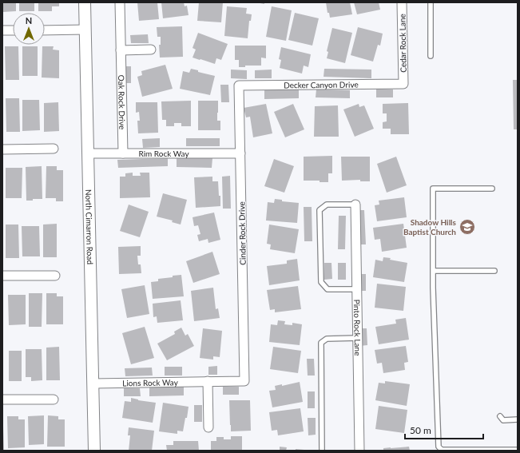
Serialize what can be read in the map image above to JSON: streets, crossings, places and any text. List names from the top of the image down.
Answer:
{
  "streets": {
    "street": [
      "Cedar Rock Lane",
      "Decker Canyon Drive",
      "Oak Rock Drive",
      "Rim Rock Way",
      "North Cimarron Road",
      "Cinder Rock Drive",
      "Pinto Rock Lane",
      "Lions Rock Way"
    ]
  },
  "crossings": [
    ["Cedar Rock Lane", "Decker Canyon Drive"],
    ["Decker Canyon Drive", "Cinder Rock Drive"],
    ["Oak Rock Drive", "Rim Rock Way"],
    ["Rim Rock Way", "North Cimarron Road"],
    ["Rim Rock Way", "Cinder Rock Drive"],
    ["North Cimarron Road", "Lions Rock Way"],
    ["Cinder Rock Drive", "Lions Rock Way"]
  ],
  "places": {
    "school or university": ["Shadow Hills Baptist Church"]
  },
  "scale_bar": "50 m",
  "north": "top"
}
